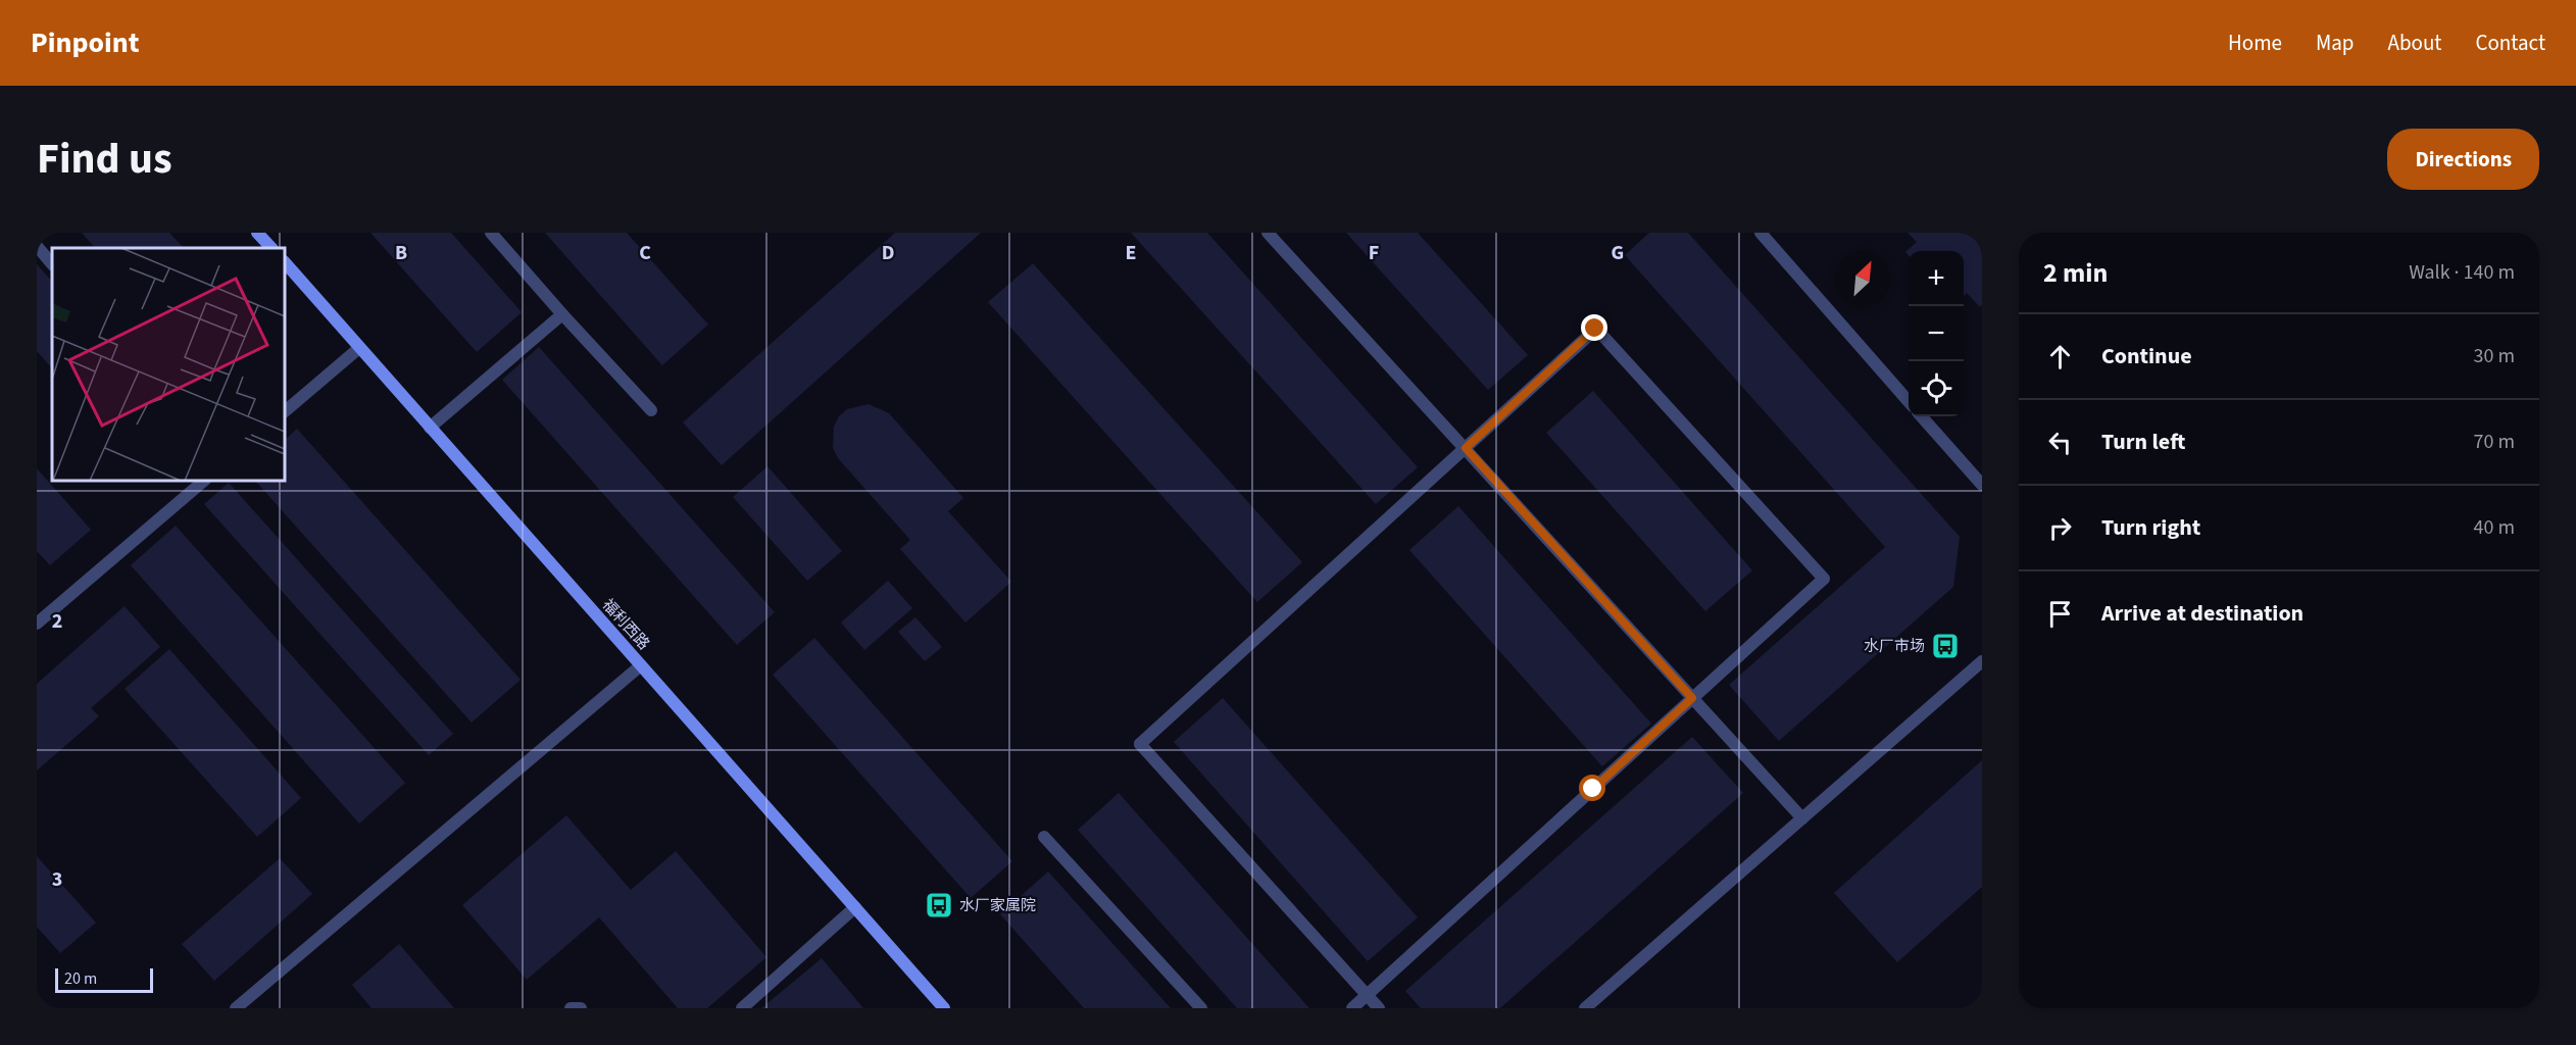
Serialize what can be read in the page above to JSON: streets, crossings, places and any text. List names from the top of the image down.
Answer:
{
  "streets": {
    "main road": ["福利西路"]
  },
  "places": {
    "bus stop": ["水厂市场", "水厂家属院"]
  },
  "scale_bar": "20 m",
  "north": "top right",
  "page": {
    "header": "Pinpoint",
    "nav": [
      "Home",
      "Map",
      "About",
      "Contact"
    ],
    "title": "Find us",
    "buttons": "Directions",
    "heading": ["2 min", "Walk · 140 m"],
    "map_buttons": ["+", "−"],
    "list": [
      ["Continue", "30 m"],
      ["Turn left", "70 m"],
      ["Turn right", "40 m"],
      "Arrive at destination"
    ],
    "scale": "20 m"
  },
  "grid": {
    "columns": [
      "B",
      "C",
      "D",
      "E",
      "F",
      "G"
    ],
    "rows": ["2", "3"]
  }
}
